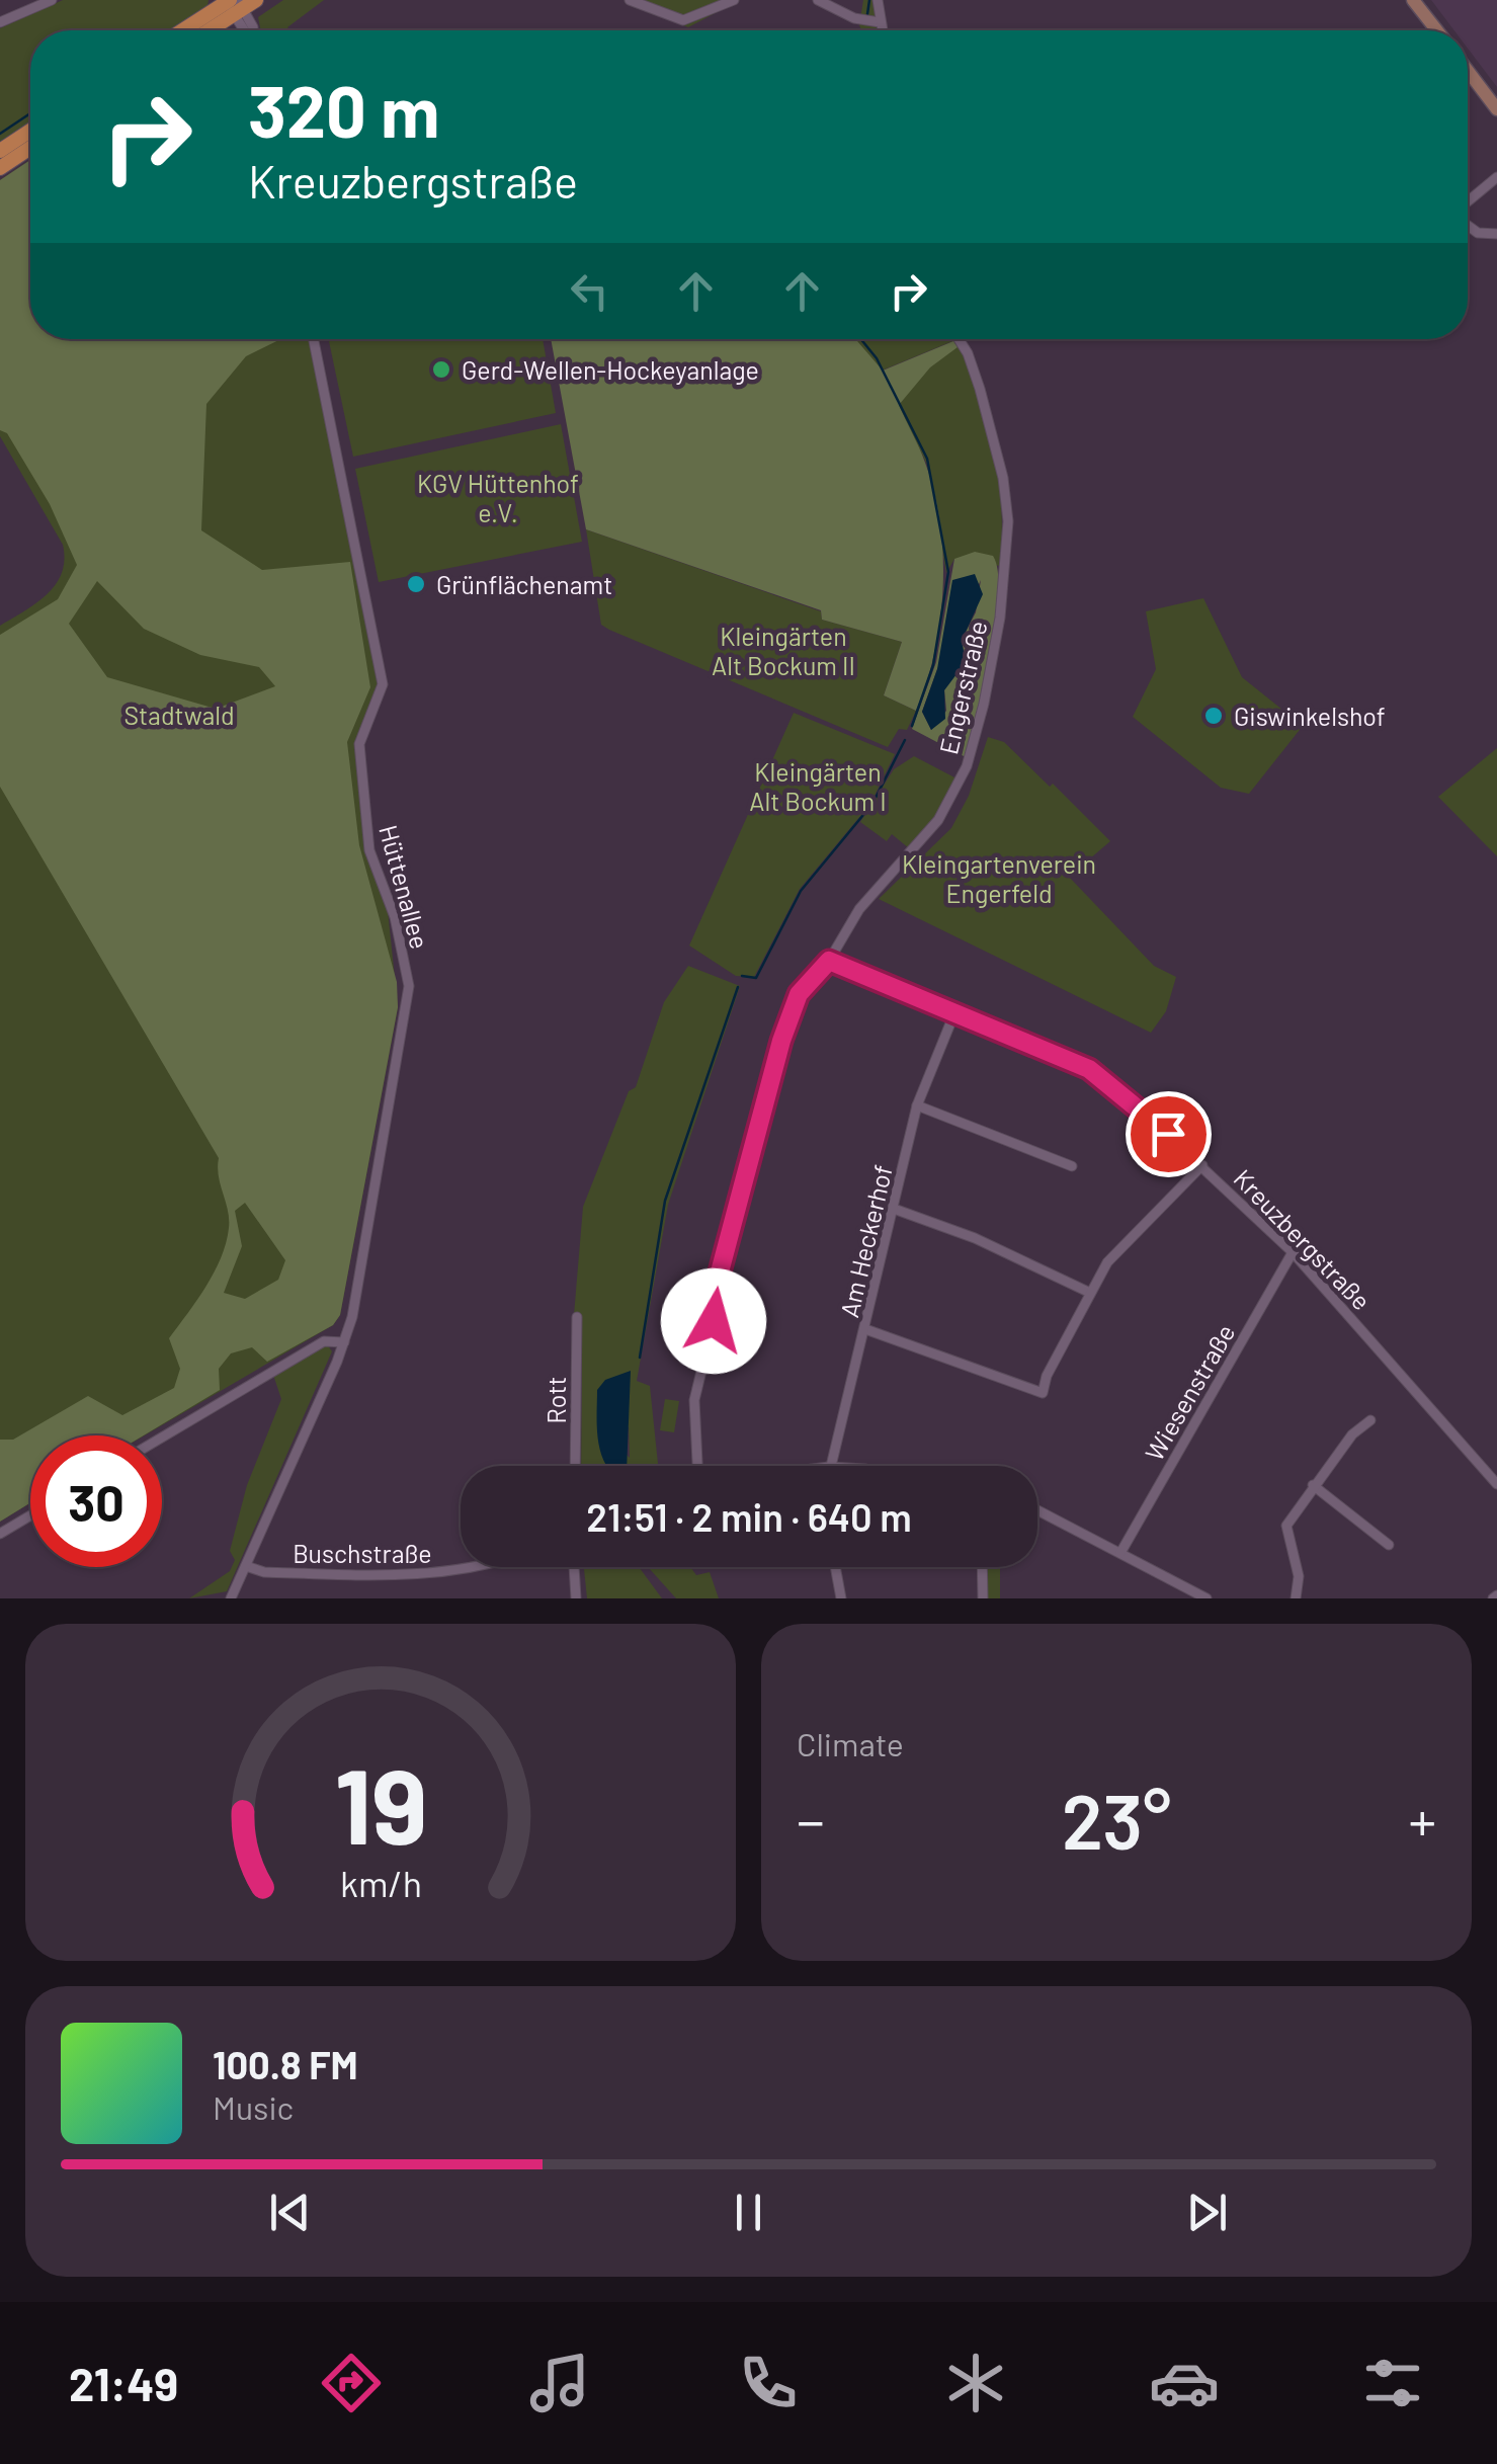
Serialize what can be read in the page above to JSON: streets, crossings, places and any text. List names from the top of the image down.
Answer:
{
  "streets": {
    "street": [
      "Engerstraße",
      "Hüttenallee",
      "Kreuzbergstraße",
      "Am Heckerhof",
      "Wiesenstraße",
      "Rott",
      "Buschstraße"
    ]
  },
  "crossings": [
    ["Engerstraße", "Kreuzbergstraße"],
    ["Hüttenallee", "Buschstraße"],
    ["Kreuzbergstraße", "Am Heckerhof"],
    ["Kreuzbergstraße", "Wiesenstraße"]
  ],
  "parks": [
    "KGV Hüttenhof e.V.",
    "Kleingärten Alt Bockum II",
    "Stadtwald",
    "Kleingärten Alt Bockum I",
    "Kleingartenverein Engerfeld"
  ],
  "places": ["Gerd-Wellen-Hockeyanlage", "Grünflächenamt", "Giswinkelshof"],
  "page": {
    "turn": ["320 m", "Kreuzbergstraße"],
    "limit": "30",
    "trip": "21:51 · 2 min · 640 m",
    "tile": "Climate",
    "heat": ["−", "23°", "+"],
    "song": ["100.8 FM", "Music"],
    "tabs": "21:49",
    "gauge": ["19", "km/h"]
  }
}
